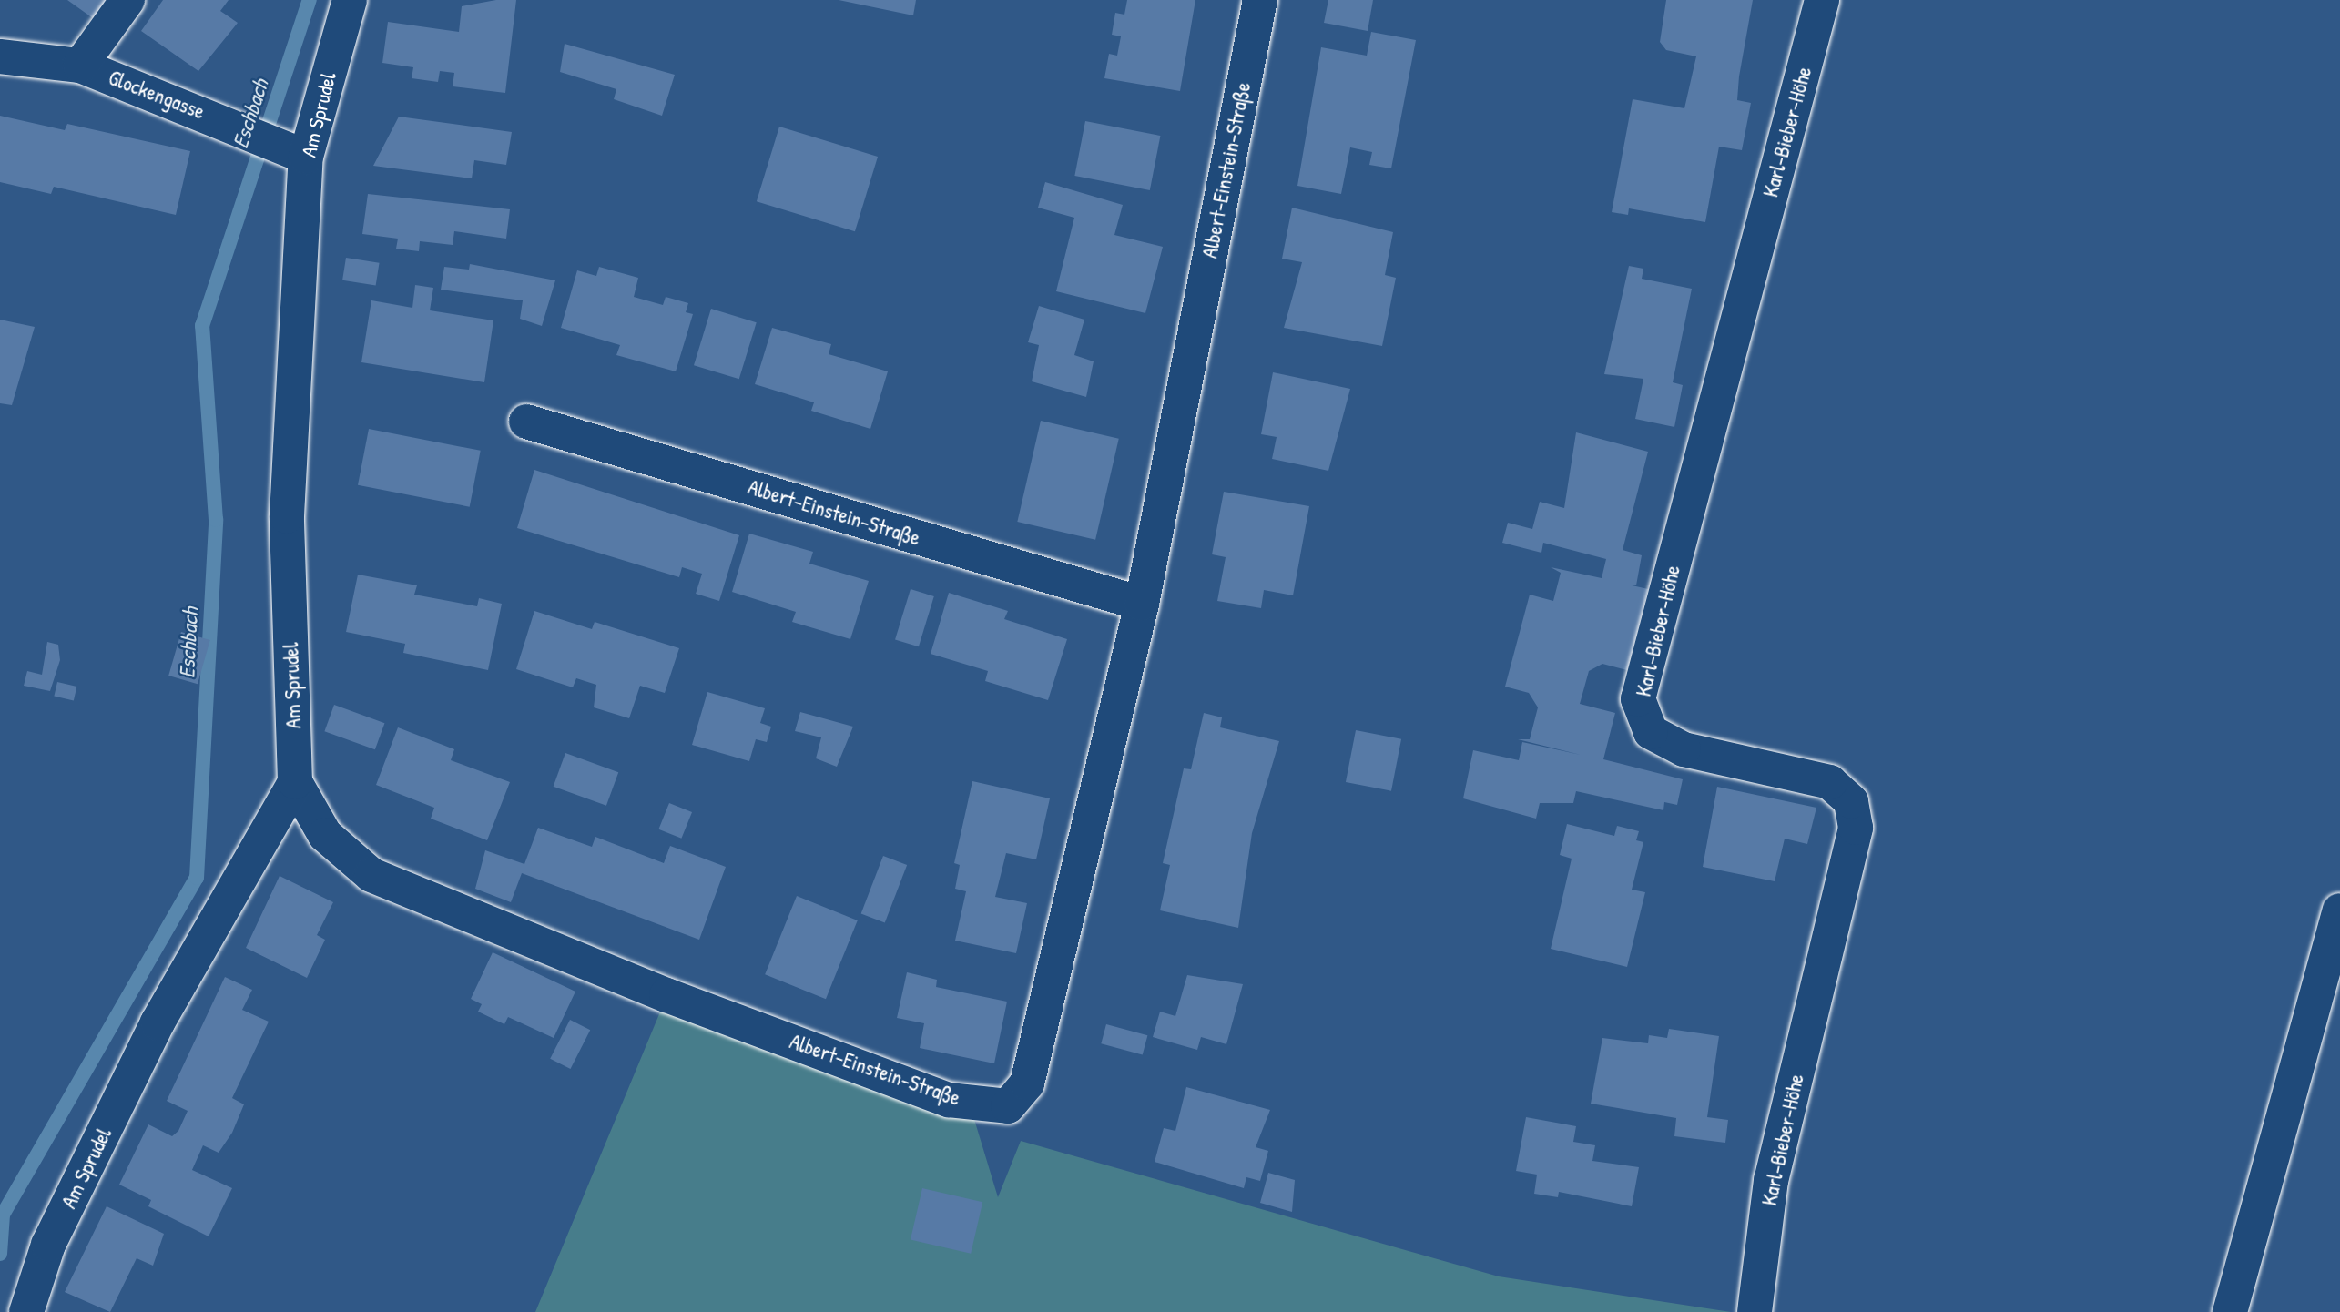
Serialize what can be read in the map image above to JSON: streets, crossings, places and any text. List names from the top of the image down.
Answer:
{
  "streets": {
    "street": [
      "Glockengasse",
      "Am Sprudel",
      "Karl-Bieber-Höhe",
      "Albert-Einstein-Straße"
    ]
  },
  "crossings": [
    ["Glockengasse", "Am Sprudel"],
    ["Am Sprudel", "Albert-Einstein-Straße"]
  ],
  "water": ["Eschbach"]
}
